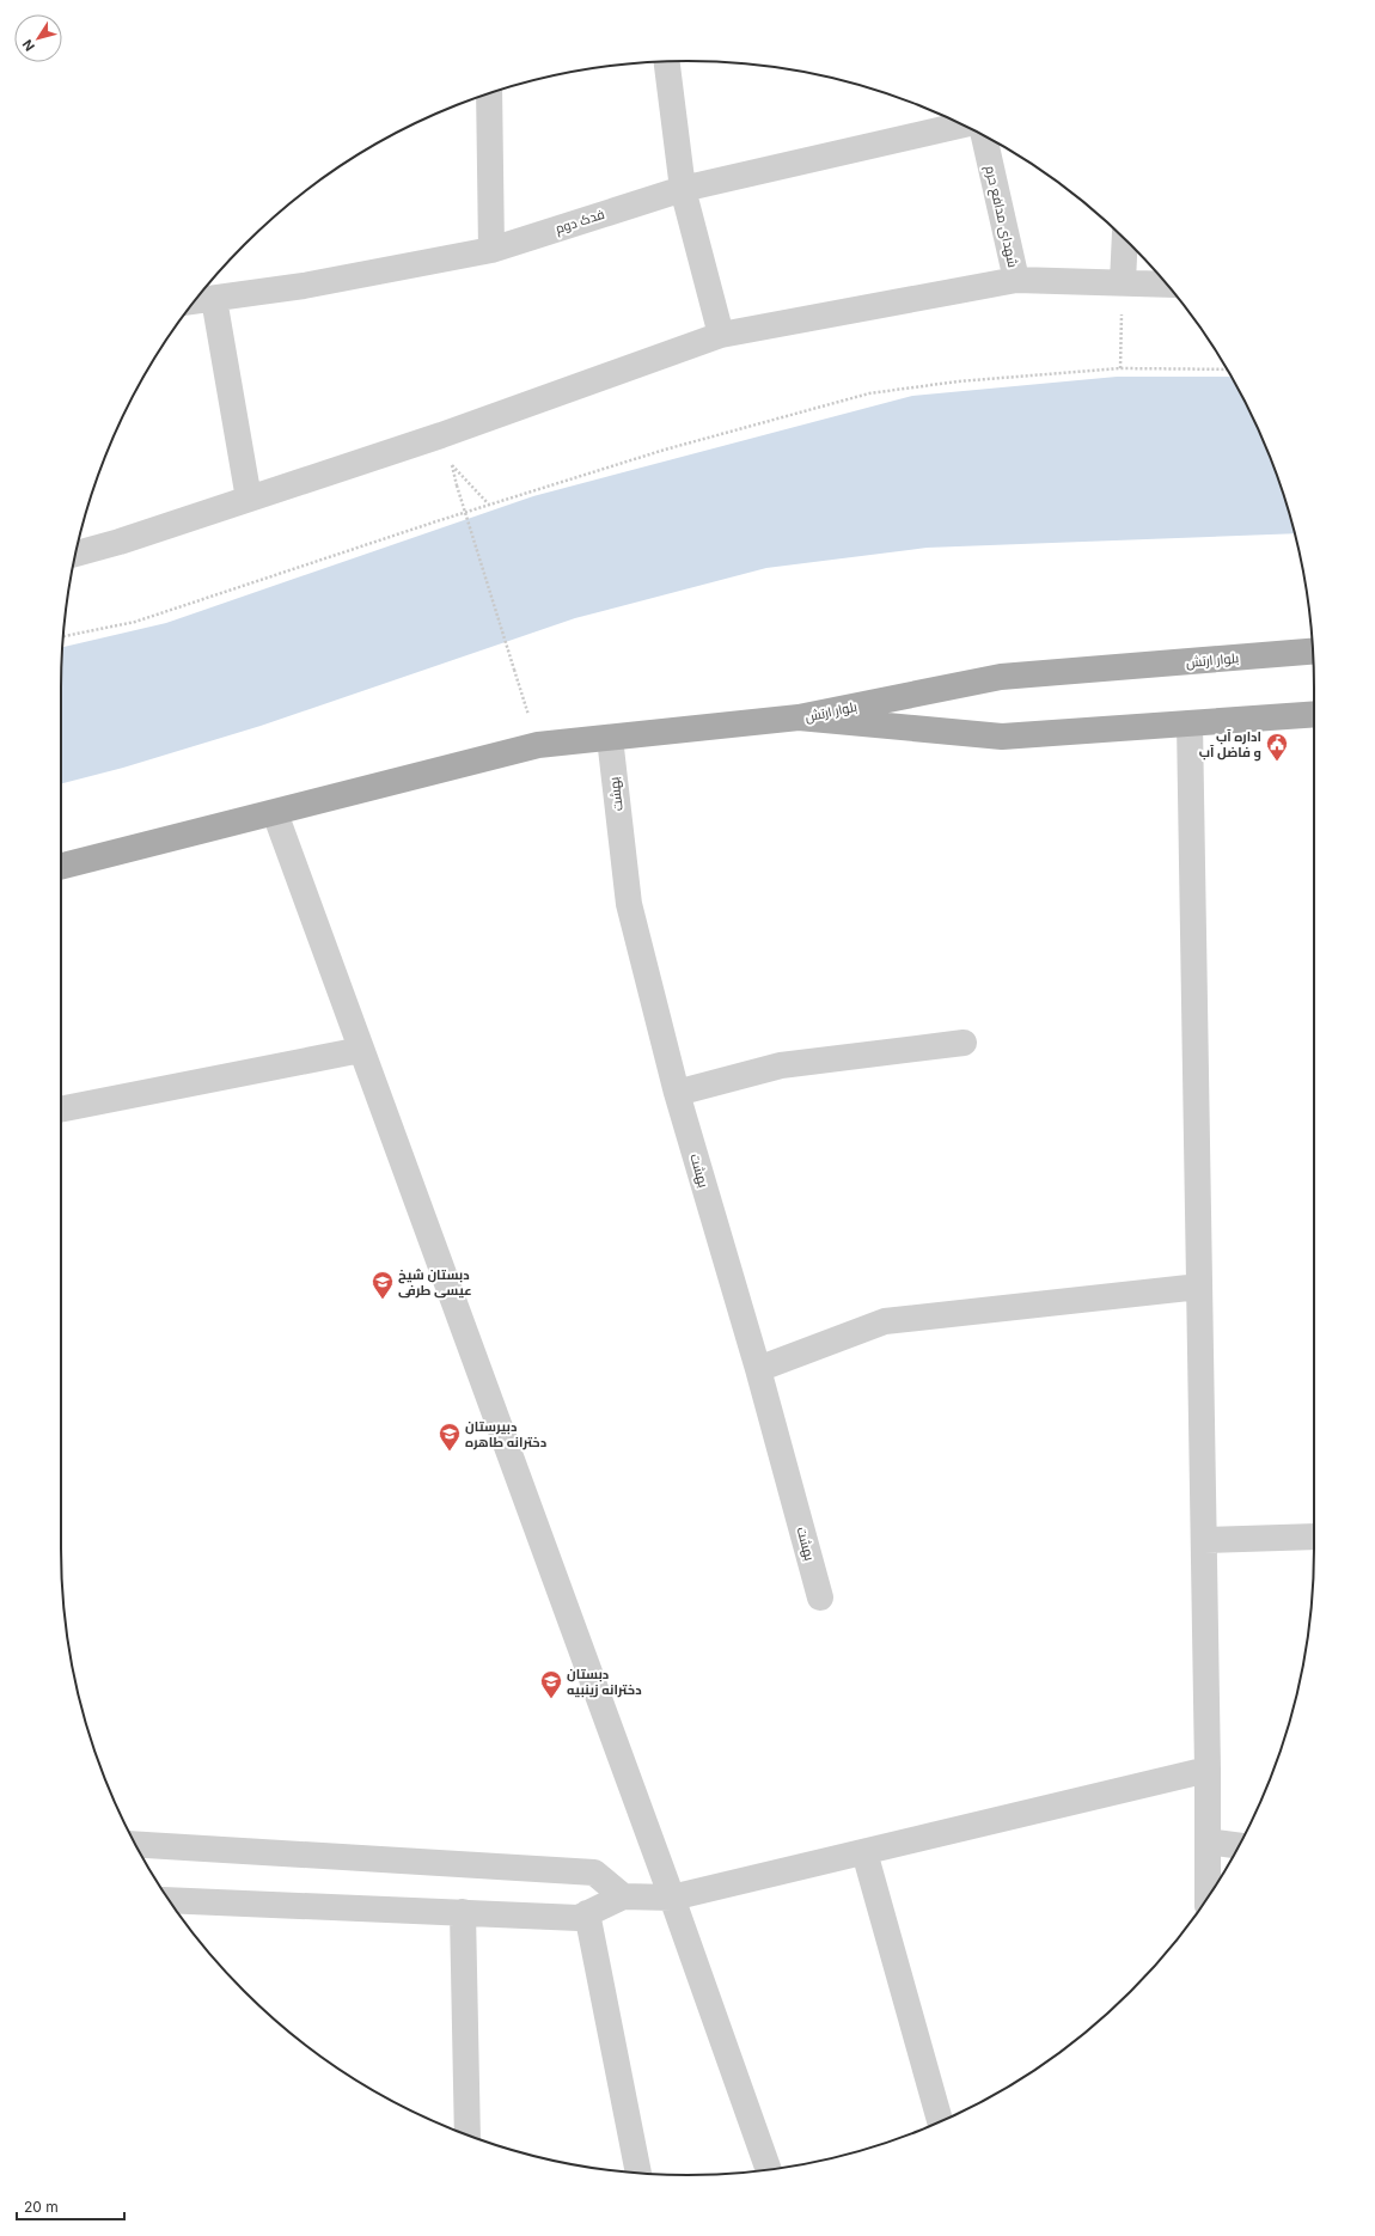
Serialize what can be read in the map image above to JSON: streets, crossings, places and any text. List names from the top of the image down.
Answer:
{
  "streets": {
    "main road": ["بلوار ارتش"],
    "street": ["شهدای مدافع حرم", "فدک دوم", "بهشت"]
  },
  "places": {
    "public building": ["اداره آب و فاضل آب"],
    "school or university": ["دبستان شیخ عیسی طرفی", "دبیرستان دخترانه طاهره", "دبستان دخترانه زینبیه"]
  },
  "scale_bar": "20 m",
  "north": "bottom left"
}
